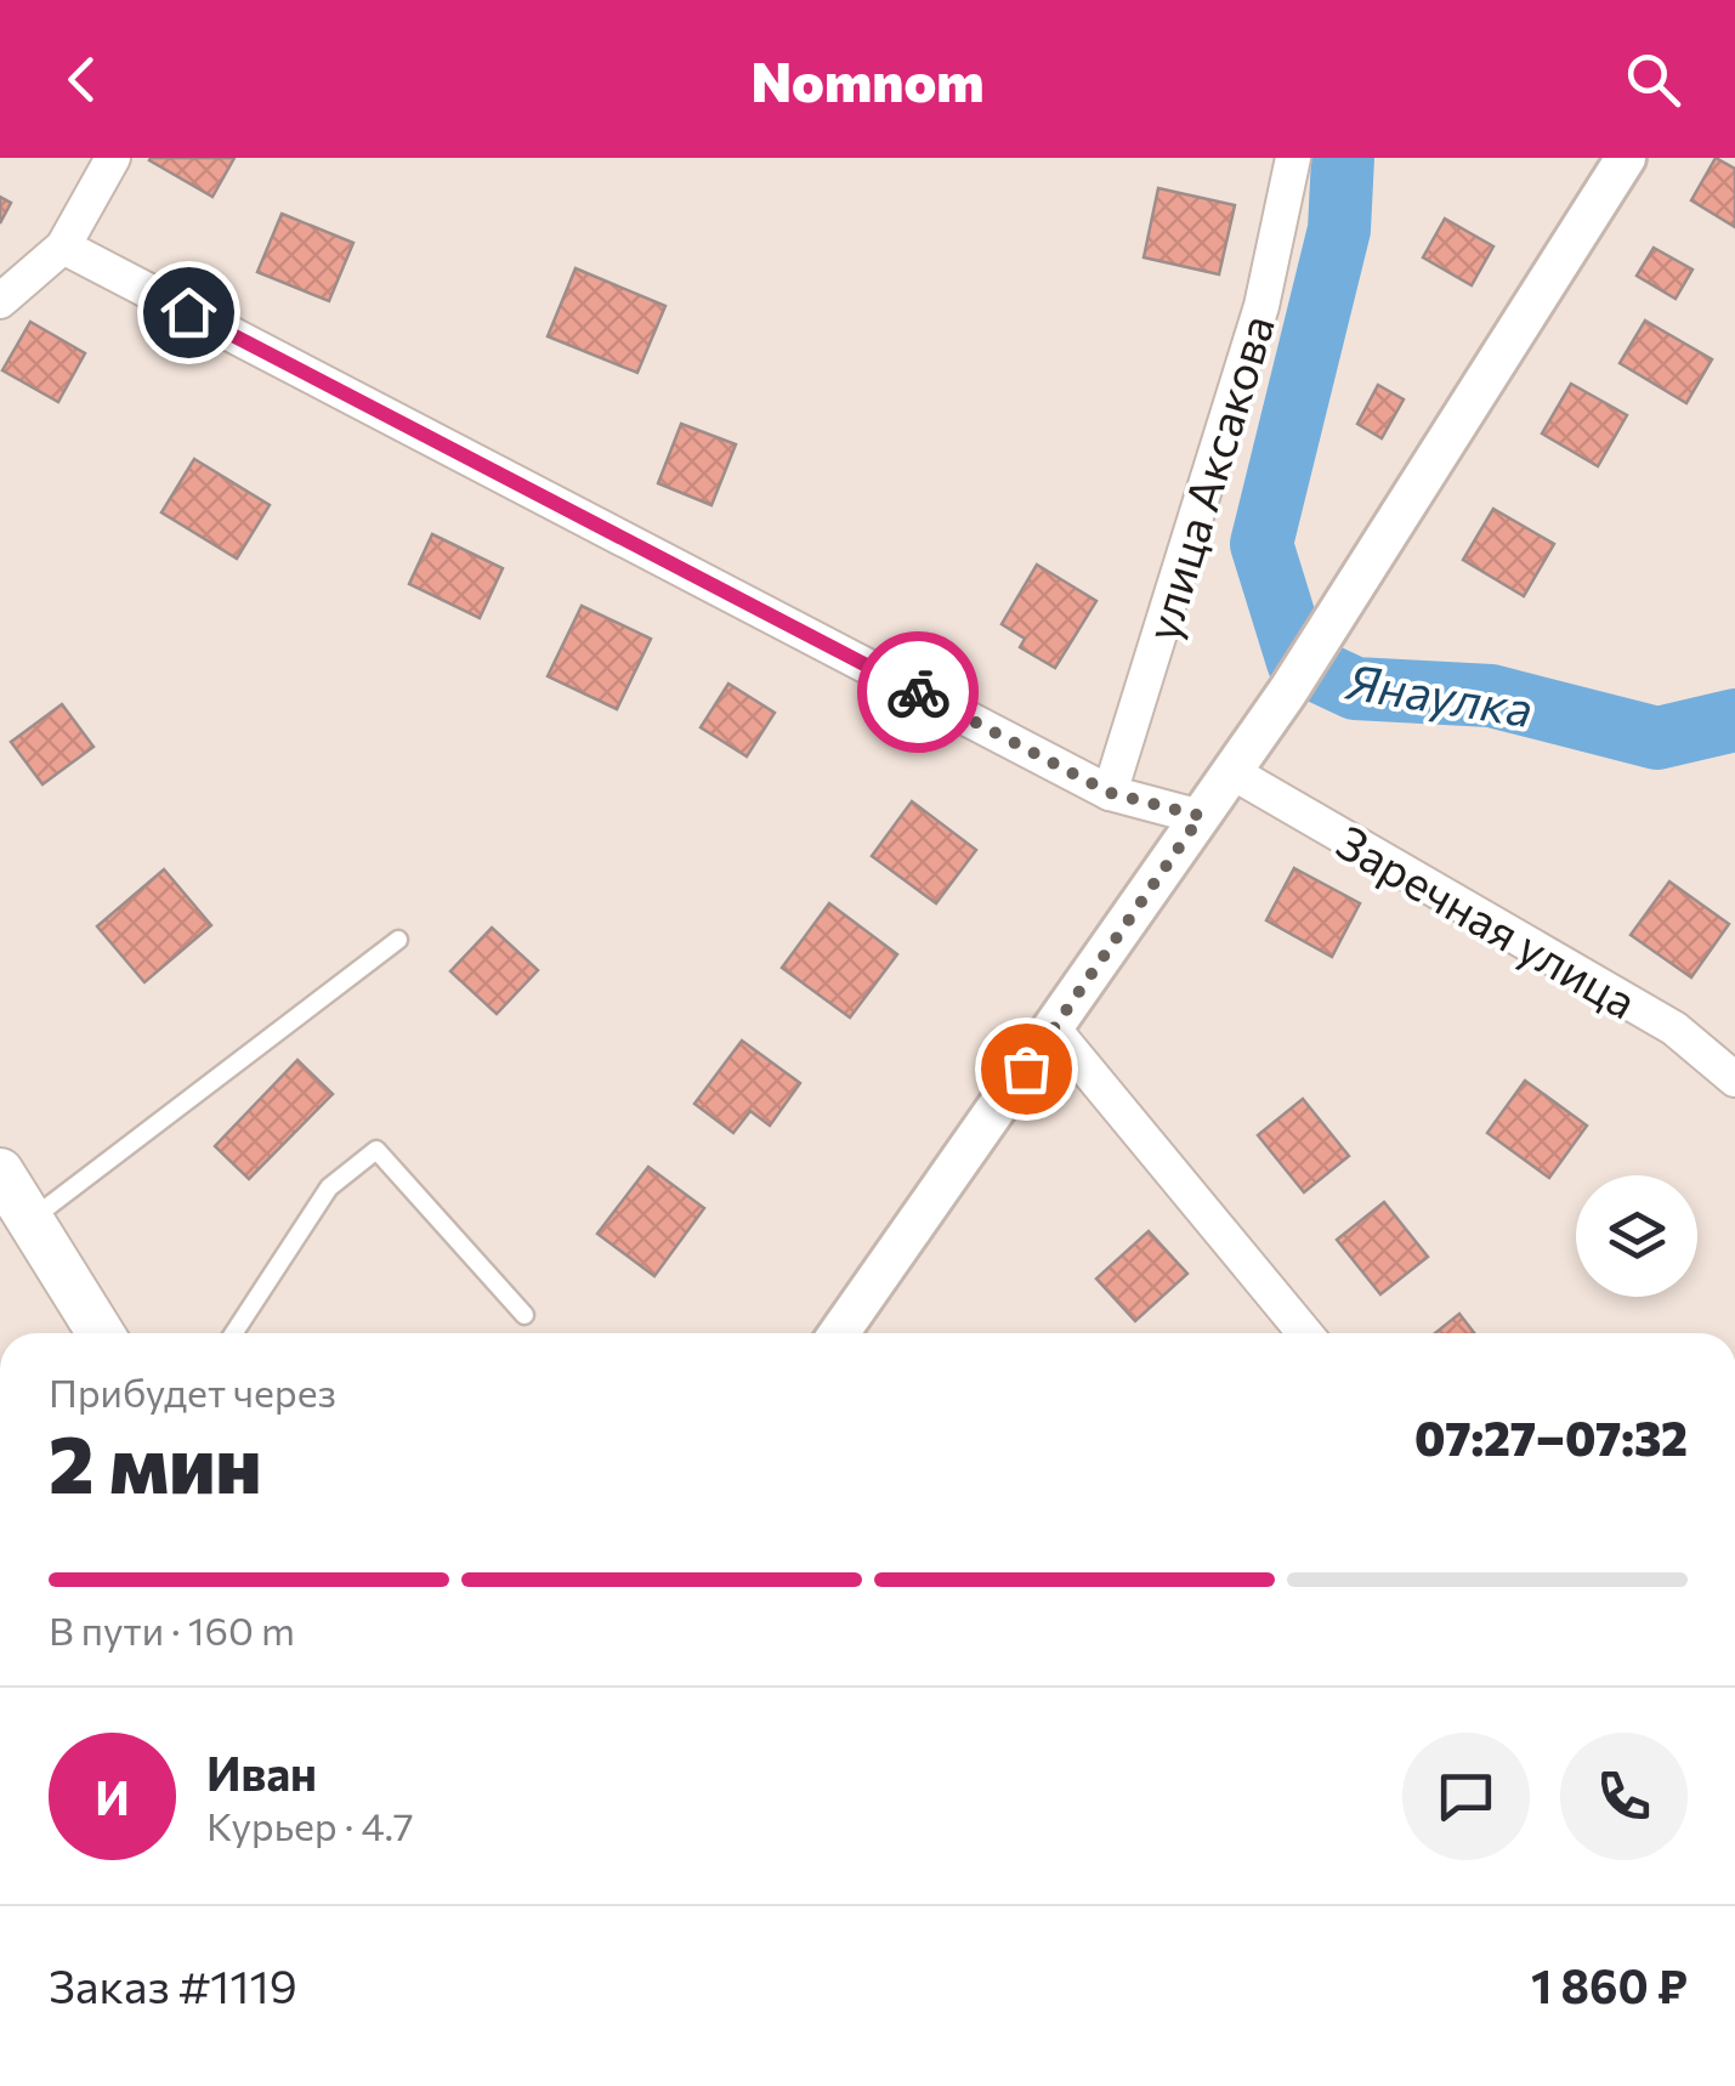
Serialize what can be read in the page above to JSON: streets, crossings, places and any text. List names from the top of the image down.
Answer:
{
  "streets": {
    "street": ["улица Аксакова", "Заречная улица"]
  },
  "water": ["Янаулка"],
  "page": {
    "header": "Nomnom",
    "heading": ["2 мин", "Прибудет через", "07:27–07:32"],
    "panel": [
      "Иван",
      "Курьер · 4.7",
      "Заказ #1119",
      "1 860 ₽"
    ],
    "bar": "В пути · 160 m",
    "round": "И"
  }
}
